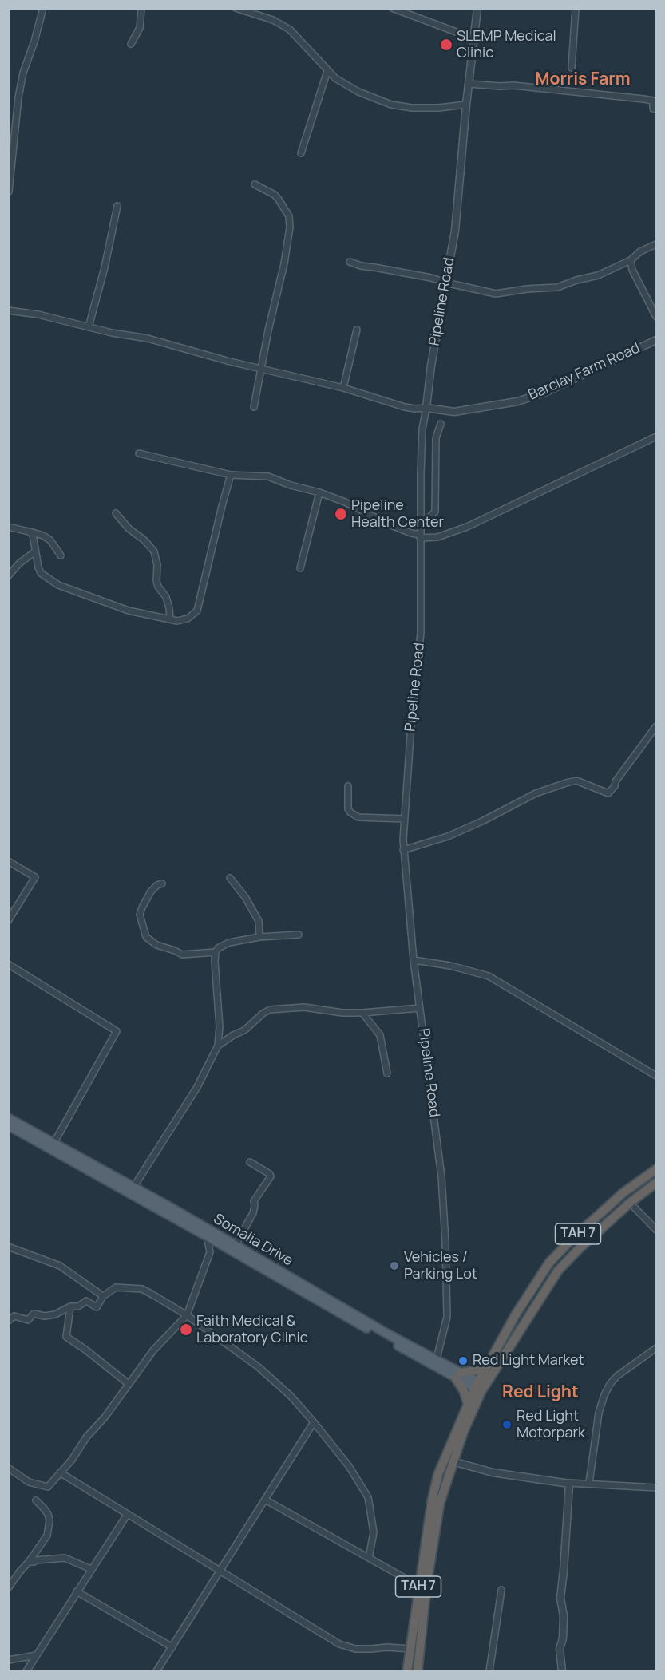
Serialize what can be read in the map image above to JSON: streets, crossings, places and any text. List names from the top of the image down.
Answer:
{
  "streets": {
    "highway": ["TAH 7"],
    "main road": ["Somalia Drive"],
    "street": ["Pipeline Road", "Barclay Farm Road"]
  },
  "crossings": [
    ["Pipeline Road", "Barclay Farm Road"],
    ["Pipeline Road", "Somalia Drive"],
    ["TAH 7", "Somalia Drive"]
  ],
  "districts": ["Morris Farm", "Red Light"],
  "places": [
    "SLEMP Medical Clinic",
    "Pipeline Health Center",
    "Vehicles / Parking Lot",
    "Faith Medical & Laboratory Clinic",
    "Red Light Market",
    "Red Light Motorpark"
  ]
}
